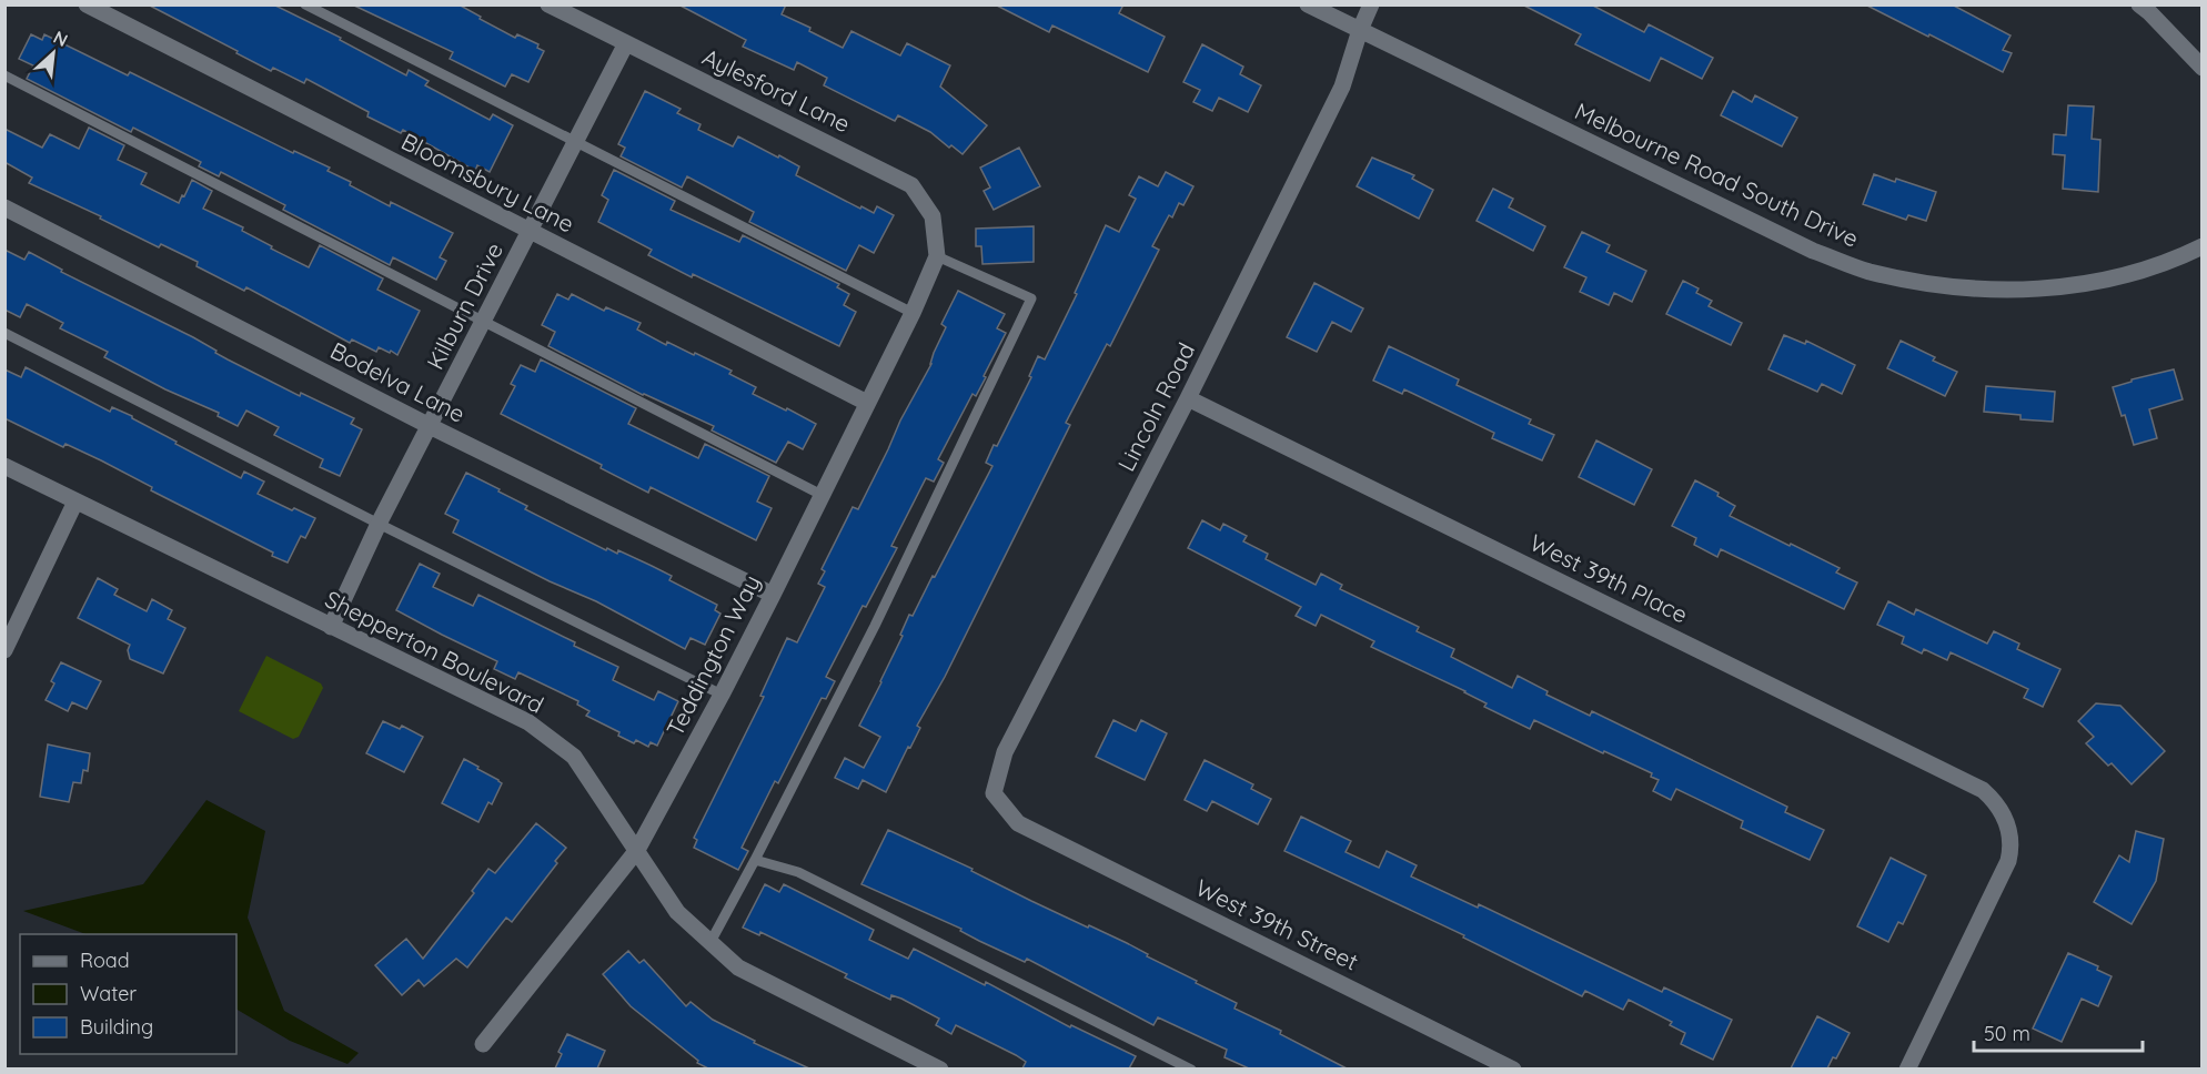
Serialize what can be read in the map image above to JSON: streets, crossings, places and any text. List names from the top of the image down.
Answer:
{
  "streets": {
    "street": [
      "Aylesford Lane",
      "Melbourne Road South Drive",
      "Bloomsbury Lane",
      "Kilburn Drive",
      "Bodelva Lane",
      "Lincoln Road",
      "West 39th Place",
      "Shepperton Boulevard",
      "Teddington Way",
      "West 39th Street"
    ]
  },
  "crossings": [
    ["Aylesford Lane", "Kilburn Drive"],
    ["Aylesford Lane", "Teddington Way"],
    ["Melbourne Road South Drive", "Lincoln Road"],
    ["Bloomsbury Lane", "Kilburn Drive"],
    ["Bloomsbury Lane", "Teddington Way"],
    ["Kilburn Drive", "Bodelva Lane"],
    ["Kilburn Drive", "Shepperton Boulevard"],
    ["Bodelva Lane", "Teddington Way"],
    ["Lincoln Road", "West 39th Place"],
    ["Lincoln Road", "West 39th Street"],
    ["Shepperton Boulevard", "Teddington Way"]
  ],
  "legend": ["Road", "Water", "Building"],
  "scale_bar": "50 m",
  "north": "top right"
}
